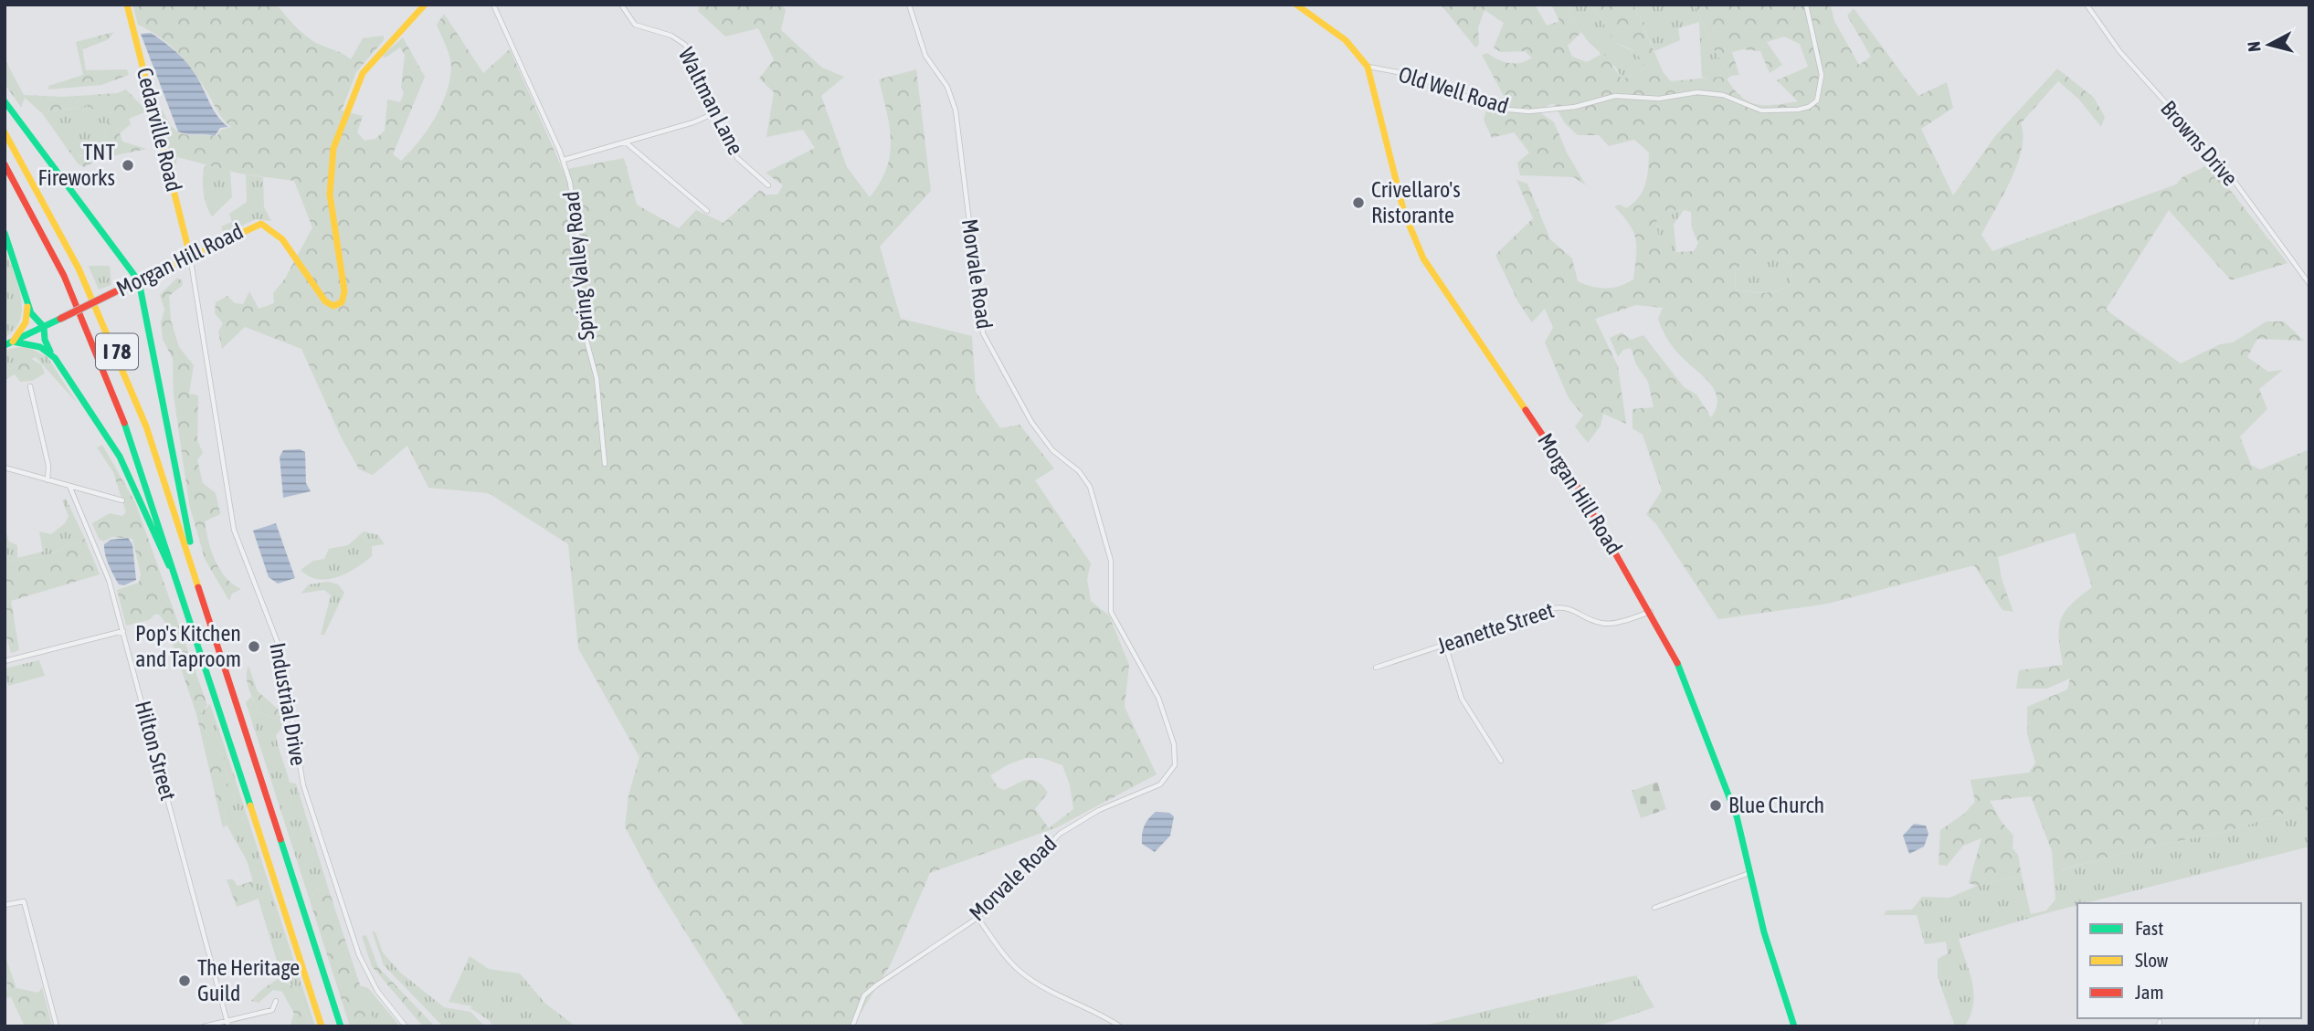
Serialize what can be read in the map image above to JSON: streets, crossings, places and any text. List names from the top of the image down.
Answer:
{
  "streets": {
    "main road": ["Cedarville Road", "Morgan Hill Road", "I 78"],
    "street": [
      "Old Well Road",
      "Waltman Lane",
      "Browns Drive",
      "Spring Valley Road",
      "Morvale Road",
      "Jeanette Street",
      "Industrial Drive",
      "Hilton Street"
    ]
  },
  "crossings": [
    ["Old Well Road", "Morgan Hill Road"],
    ["Cedarville Road", "Morgan Hill Road"],
    ["Cedarville Road", "Industrial Drive"],
    ["Morgan Hill Road", "Jeanette Street"],
    ["Morgan Hill Road", "Industrial Drive"]
  ],
  "places": [
    "TNT Fireworks",
    "Crivellaro's Ristorante",
    "Pop's Kitchen and Taproom",
    "Blue Church",
    "The Heritage Guild"
  ],
  "legend": ["Fast", "Slow", "Jam"],
  "north": "left"
}
